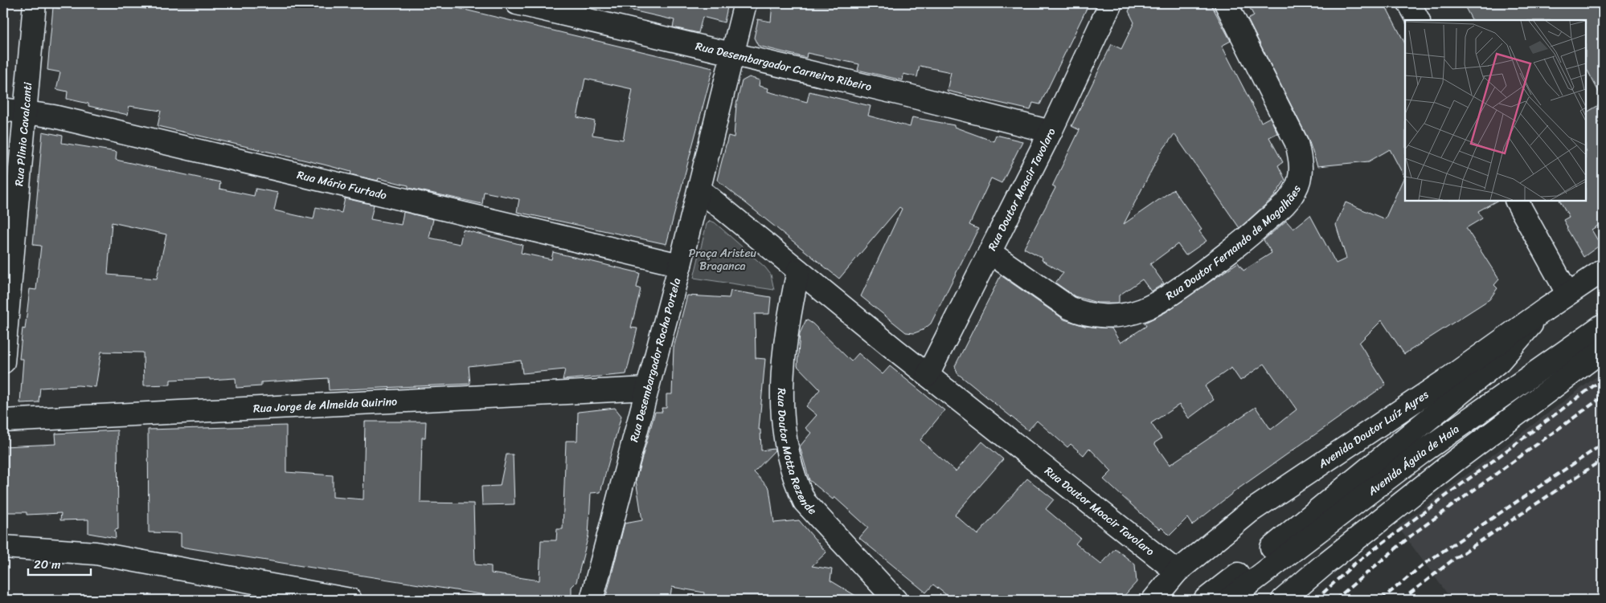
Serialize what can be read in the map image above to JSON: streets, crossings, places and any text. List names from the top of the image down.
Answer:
{
  "streets": {
    "main road": [
      "Rua Desembargador Carneiro Ribeiro",
      "Rua Plinio Cavalcanti",
      "Rua Mário Furtado",
      "Rua Doutor Moacir Tavolaro",
      "Rua Doutor Fernando de Magalhães",
      "Rua Desembargador Rocha Portela",
      "Rua Jorge de Almeida Quirino",
      "Avenida Doutor Luíz Ayres",
      "Rua Doutor Motta Rezende",
      "Avenida Águia de Haia"
    ]
  },
  "crossings": [
    ["Rua Desembargador Carneiro Ribeiro", "Rua Doutor Moacir Tavolaro"],
    ["Rua Desembargador Carneiro Ribeiro", "Rua Desembargador Rocha Portela"],
    ["Rua Plinio Cavalcanti", "Rua Mário Furtado"],
    ["Rua Mário Furtado", "Rua Desembargador Rocha Portela"],
    ["Rua Doutor Moacir Tavolaro", "Rua Doutor Fernando de Magalhães"],
    ["Rua Doutor Moacir Tavolaro", "Rua Desembargador Rocha Portela"],
    ["Rua Doutor Moacir Tavolaro", "Avenida Doutor Luíz Ayres"],
    ["Rua Doutor Moacir Tavolaro", "Rua Doutor Motta Rezende"],
    ["Rua Desembargador Rocha Portela", "Rua Jorge de Almeida Quirino"],
    ["Avenida Doutor Luíz Ayres", "Avenida Águia de Haia"]
  ],
  "parks": ["Praça Aristeu Braganca"],
  "scale_bar": "20 m"
}
